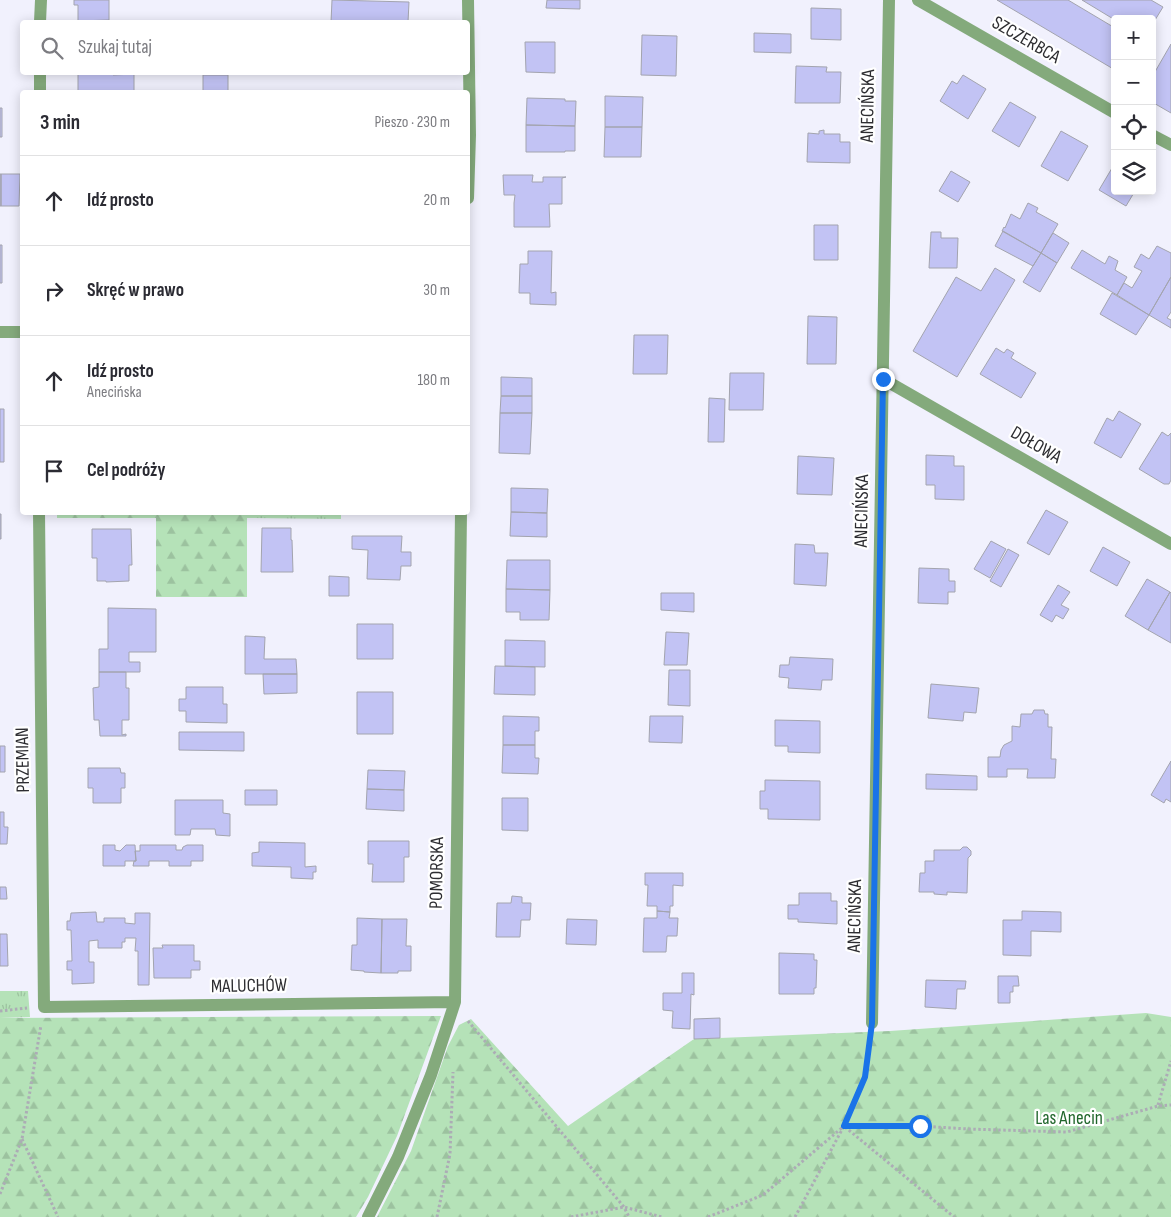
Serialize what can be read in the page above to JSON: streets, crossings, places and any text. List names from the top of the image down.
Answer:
{
  "streets": {
    "street": [
      "SZCZERBCA",
      "ANECIŃSKA",
      "DOŁOWA",
      "PRZEMIAN",
      "POMORSKA",
      "MALUCHÓW"
    ]
  },
  "crossings": [
    ["ANECIŃSKA", "DOŁOWA"],
    ["PRZEMIAN", "MALUCHÓW"],
    ["POMORSKA", "MALUCHÓW"]
  ],
  "parks": ["Las Anecin"],
  "page": {
    "map_buttons": ["+", "−"],
    "search": "Szukaj tutaj",
    "heading": ["3 min", "Pieszo · 230 m"],
    "list": [
      ["Idź prosto", "20 m"],
      ["Skręć w prawo", "30 m"],
      ["Idź prosto", "Anecińska", "180 m"],
      "Cel podróży"
    ]
  }
}
